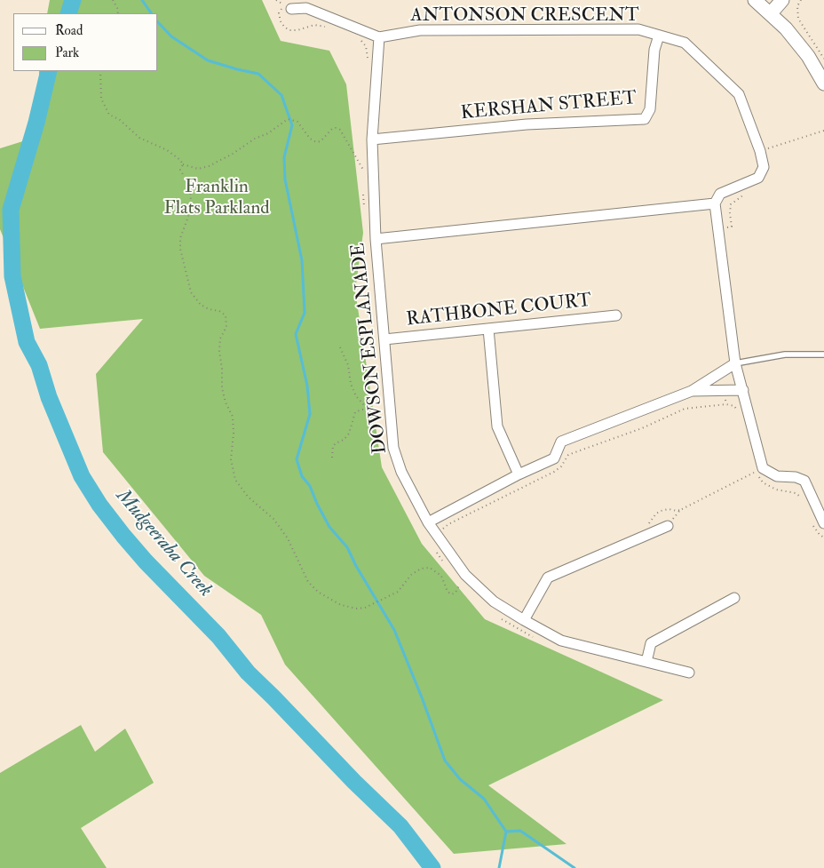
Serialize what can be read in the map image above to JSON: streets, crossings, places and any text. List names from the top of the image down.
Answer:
{
  "streets": {
    "street": [
      "ANTONSON CRESCENT",
      "KERSHAN STREET",
      "RATHBONE COURT",
      "DOWSON ESPLANADE"
    ]
  },
  "crossings": [
    ["ANTONSON CRESCENT", "KERSHAN STREET"],
    ["ANTONSON CRESCENT", "DOWSON ESPLANADE"],
    ["KERSHAN STREET", "DOWSON ESPLANADE"],
    ["RATHBONE COURT", "DOWSON ESPLANADE"]
  ],
  "water": ["Mudgeeraba Creek"],
  "parks": ["Franklin Flats Parkland"],
  "legend": ["Road", "Park"]
}
